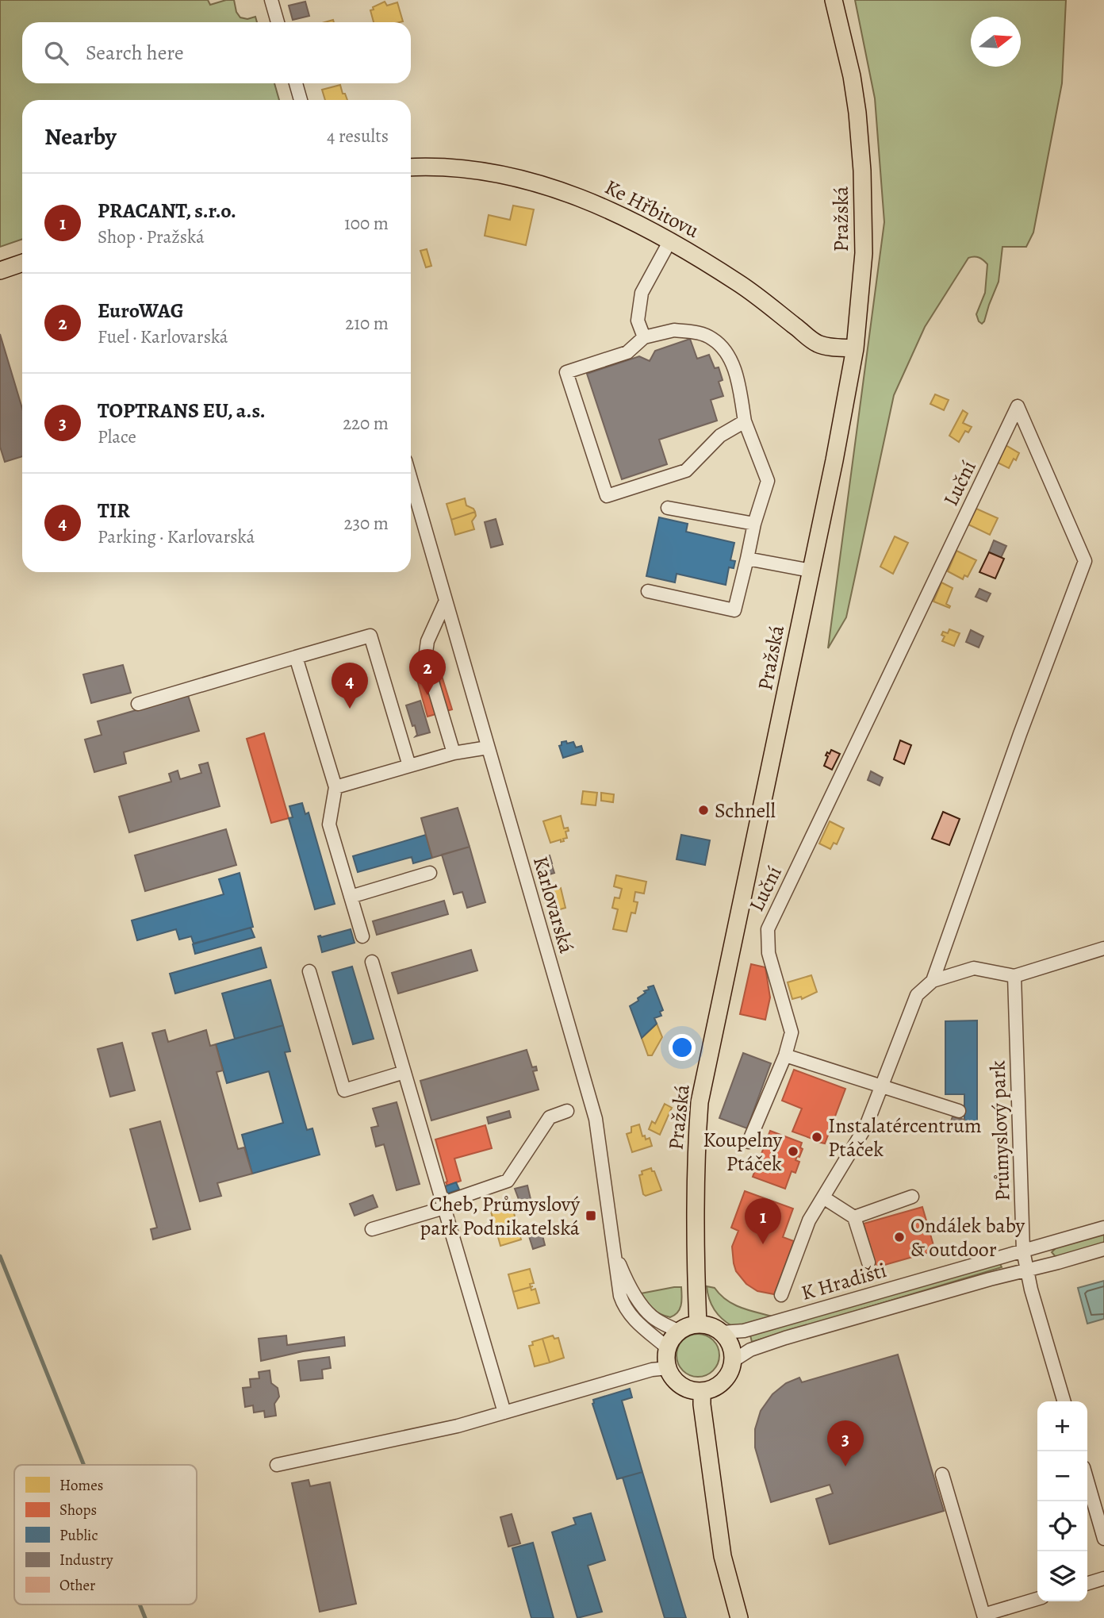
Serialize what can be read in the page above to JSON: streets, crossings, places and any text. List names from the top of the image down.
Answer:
{
  "streets": {
    "main road": ["Ke Hřbitovu", "Pražská"],
    "street": [
      "Luční",
      "Karlovarská",
      "Průmyslový park",
      "K Hradišti"
    ]
  },
  "crossings": [
    ["Ke Hřbitovu", "Pražská"],
    ["Pražská", "Karlovarská"],
    ["Pražská", "K Hradišti"],
    ["Karlovarská", "K Hradišti"],
    ["Průmyslový park", "K Hradišti"]
  ],
  "places": {
    "other": [
      "Schnell",
      "Instalatércentrum Ptáček",
      "Koupelny Ptáček",
      "Ondálek baby & outdoor"
    ],
    "transit": ["Cheb, Průmyslový park Podnikatelská"]
  },
  "legend": [
    "Homes",
    "Shops",
    "Public",
    "Industry",
    "Other"
  ],
  "north": "right",
  "page": {
    "search": "Search here",
    "heading": ["Nearby", "4 results"],
    "list": [
      {
        "mark": "1",
        "name": "PRACANT, s.r.o.",
        "note": "Shop · Pražská",
        "value": "100 m"
      },
      {
        "mark": "2",
        "name": "EuroWAG",
        "note": "Fuel · Karlovarská",
        "value": "210 m"
      },
      {
        "mark": "3",
        "name": "TOPTRANS EU, a.s.",
        "note": "Place",
        "value": "220 m"
      },
      {
        "mark": "4",
        "name": "TIR",
        "note": "Parking · Karlovarská",
        "value": "230 m"
      }
    ],
    "pins": [
      "2",
      "4",
      "1",
      "3"
    ],
    "map_buttons": ["+", "−"]
  }
}
